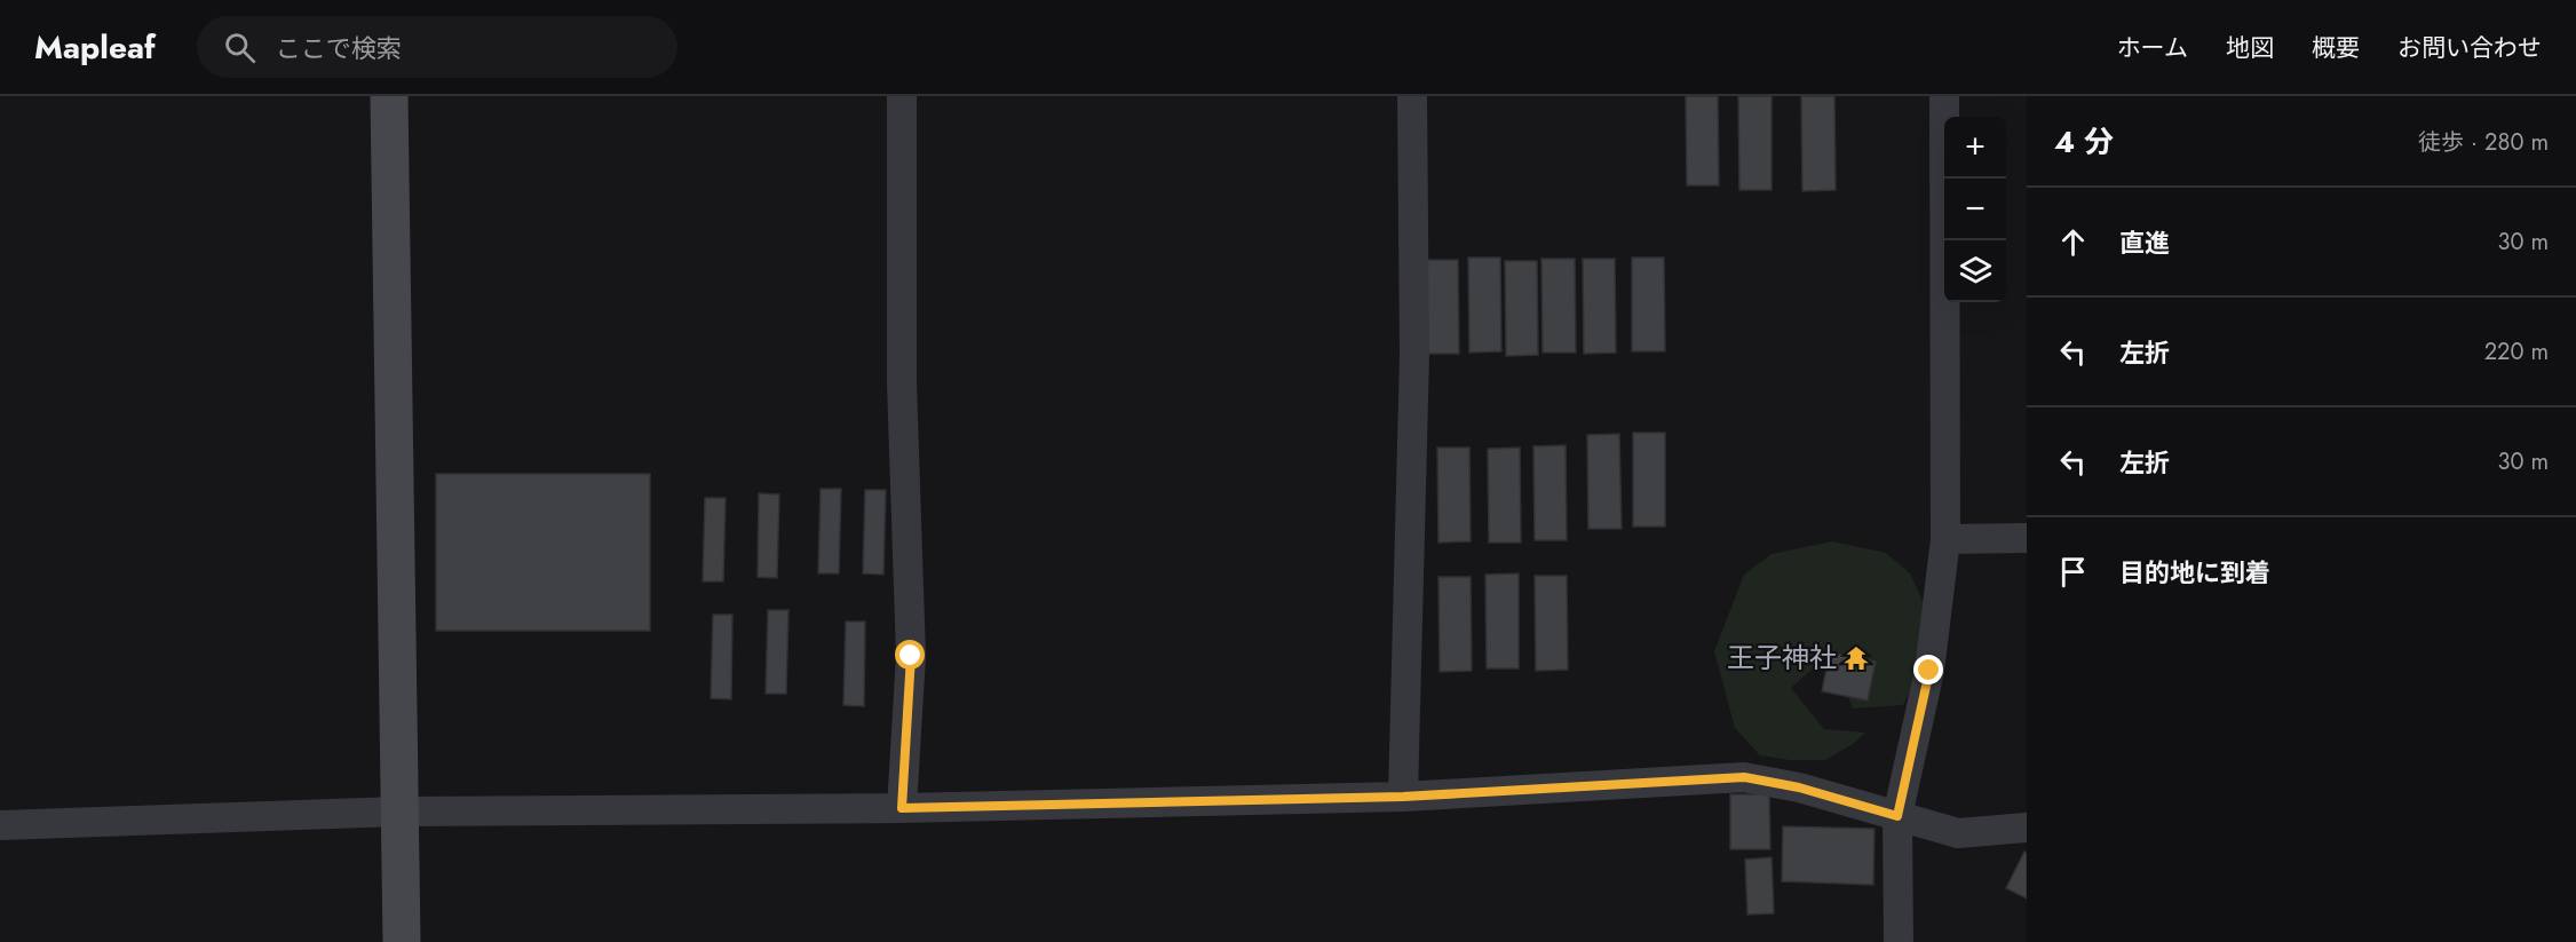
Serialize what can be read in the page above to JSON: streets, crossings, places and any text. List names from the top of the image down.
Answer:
{
  "places": {
    "temple": ["王子神社"]
  },
  "page": {
    "header": "Mapleaf",
    "search": "ここで検索",
    "nav": [
      "ホーム",
      "地図",
      "概要",
      "お問い合わせ"
    ],
    "heading": ["4 分", "徒歩 · 280 m"],
    "map_buttons": ["+", "−"],
    "list": [
      ["直進", "30 m"],
      ["左折", "220 m"],
      ["左折", "30 m"],
      "目的地に到着"
    ]
  }
}
